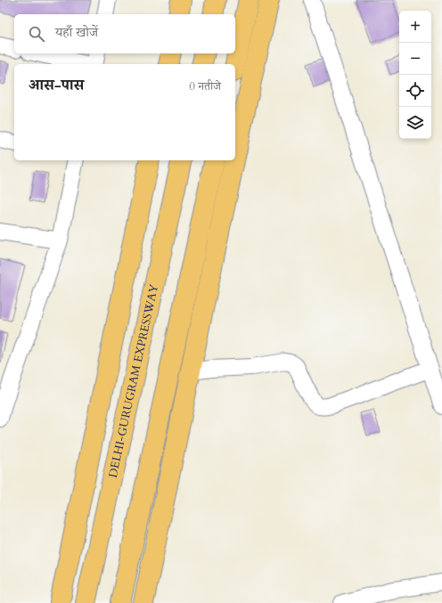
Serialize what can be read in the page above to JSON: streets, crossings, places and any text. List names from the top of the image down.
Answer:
{
  "streets": {
    "main road": ["DELHI-GURUGRAM EXPRESSWAY"]
  },
  "page": {
    "map_buttons": ["+", "−"],
    "search": "यहाँ खोजें",
    "heading": ["आस-पास", "0 नतीजे"]
  }
}
